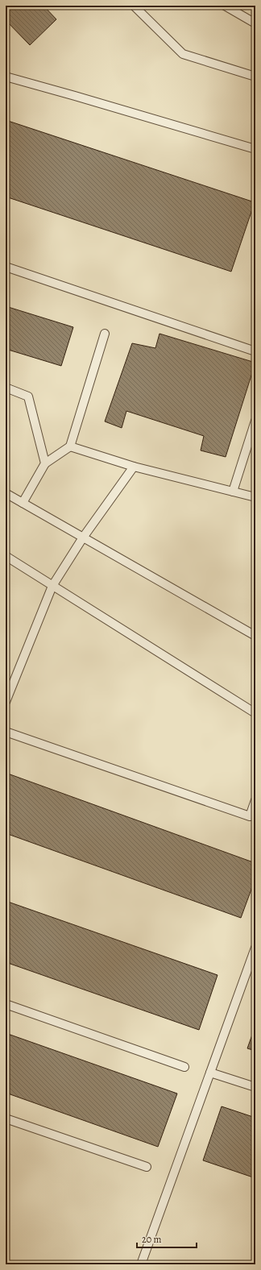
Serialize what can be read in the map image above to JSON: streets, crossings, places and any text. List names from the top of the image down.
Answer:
{
  "scale_bar": "20 m"
}
